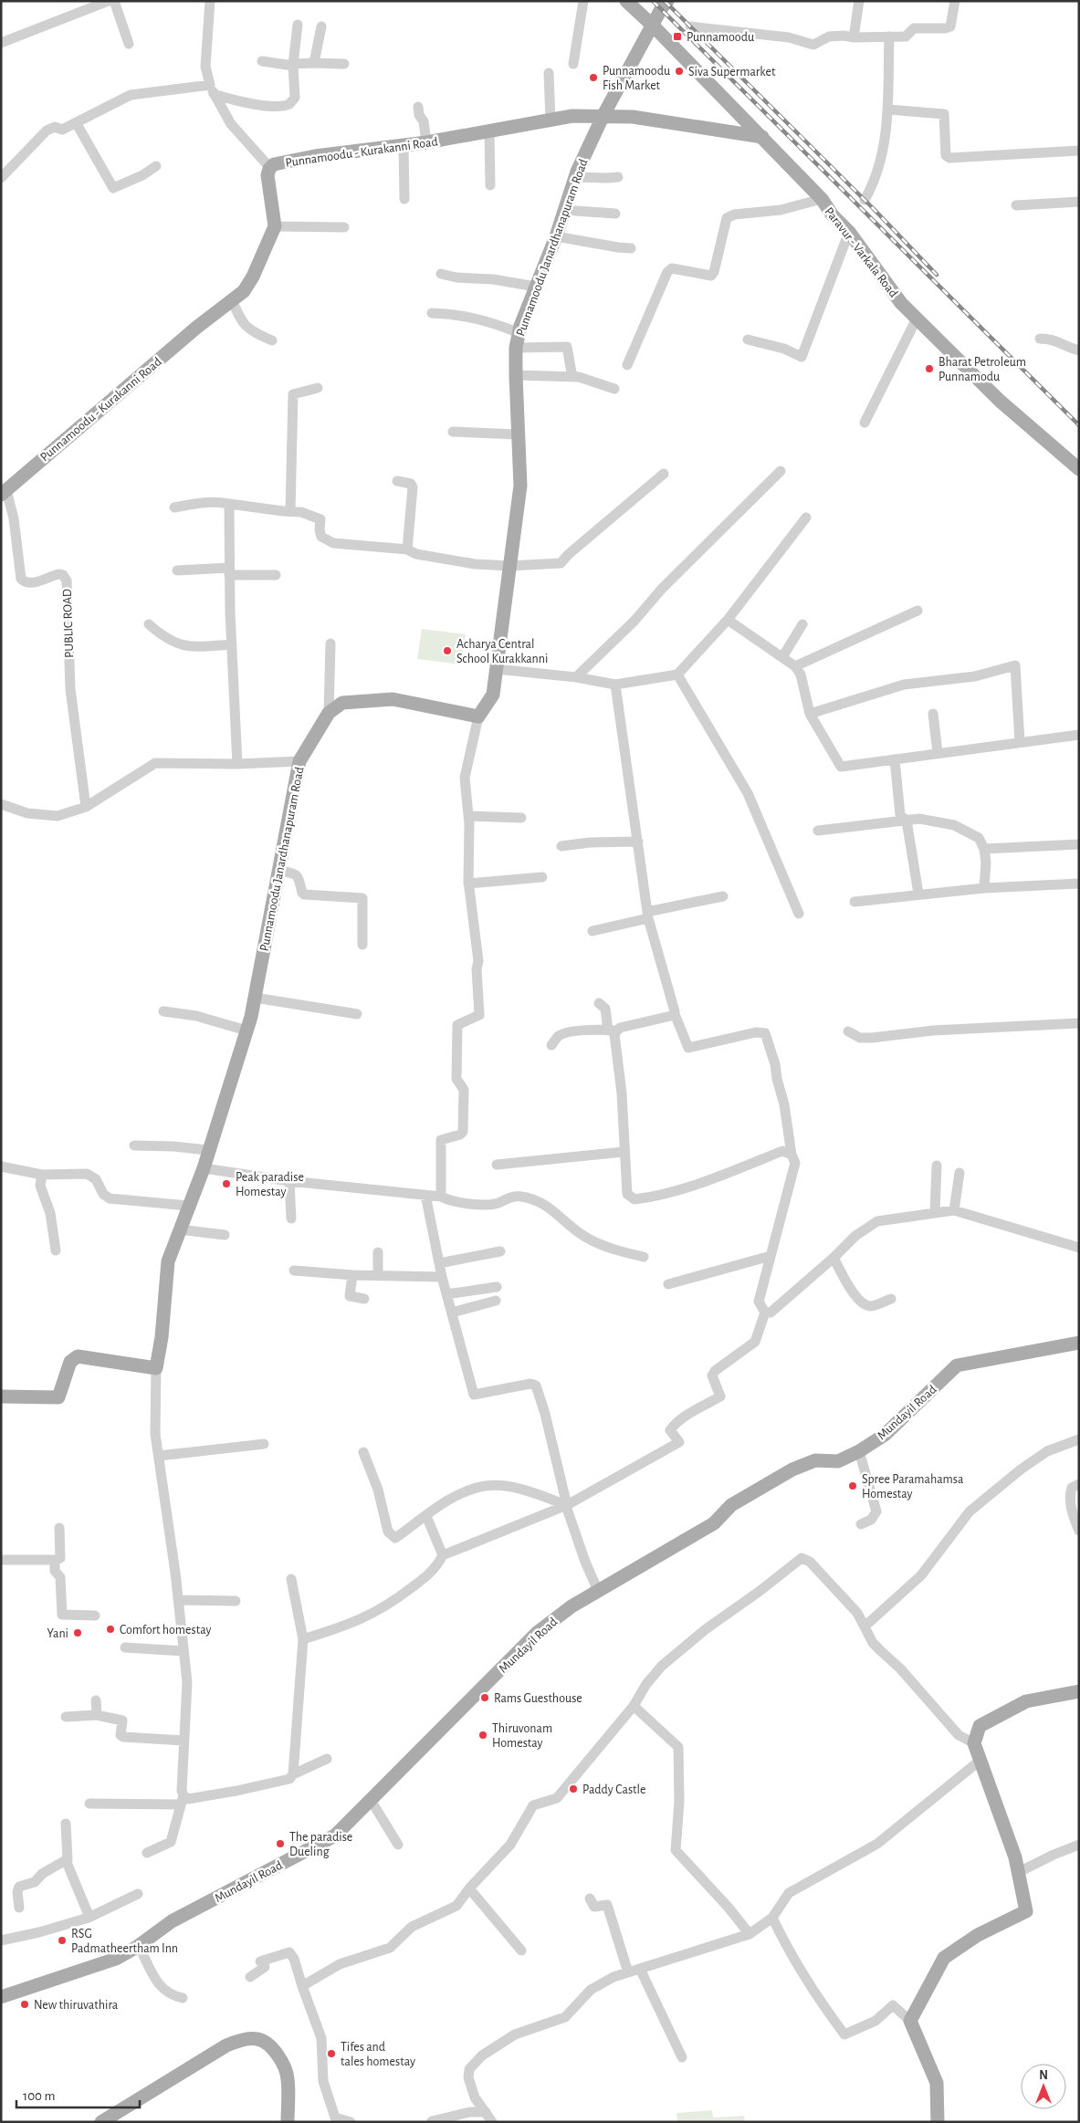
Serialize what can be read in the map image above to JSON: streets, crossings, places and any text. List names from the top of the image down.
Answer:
{
  "streets": {
    "main road": [
      "Punnamoodu - Kurakanni Road",
      "Punnamoodu Janardhanapuram Road",
      "Paravur - Varkala Road",
      "Mundayil Road"
    ],
    "street": ["PUBLIC ROAD"]
  },
  "crossings": [
    ["Punnamoodu - Kurakanni Road", "Punnamoodu Janardhanapuram Road"],
    ["Punnamoodu - Kurakanni Road", "Paravur - Varkala Road"],
    ["Punnamoodu - Kurakanni Road", "PUBLIC ROAD"],
    ["Punnamoodu Janardhanapuram Road", "Paravur - Varkala Road"]
  ],
  "places": {
    "transit": ["Punnamoodu"],
    "other": [
      "Siva Supermarket",
      "Punnamoodu Fish Market",
      "Bharat Petroleum Punnamodu",
      "Acharya Central School Kurakkanni",
      "Peak paradise Homestay",
      "Spree Paramahamsa Homestay",
      "Comfort homestay",
      "Yani",
      "Rams Guesthouse",
      "Thiruvonam Homestay",
      "Paddy Castle",
      "The paradise Dueling",
      "RSG Padmatheertham Inn",
      "New thiruvathira",
      "Tifes and tales homestay"
    ]
  },
  "scale_bar": "100 m",
  "north": "top"
}
